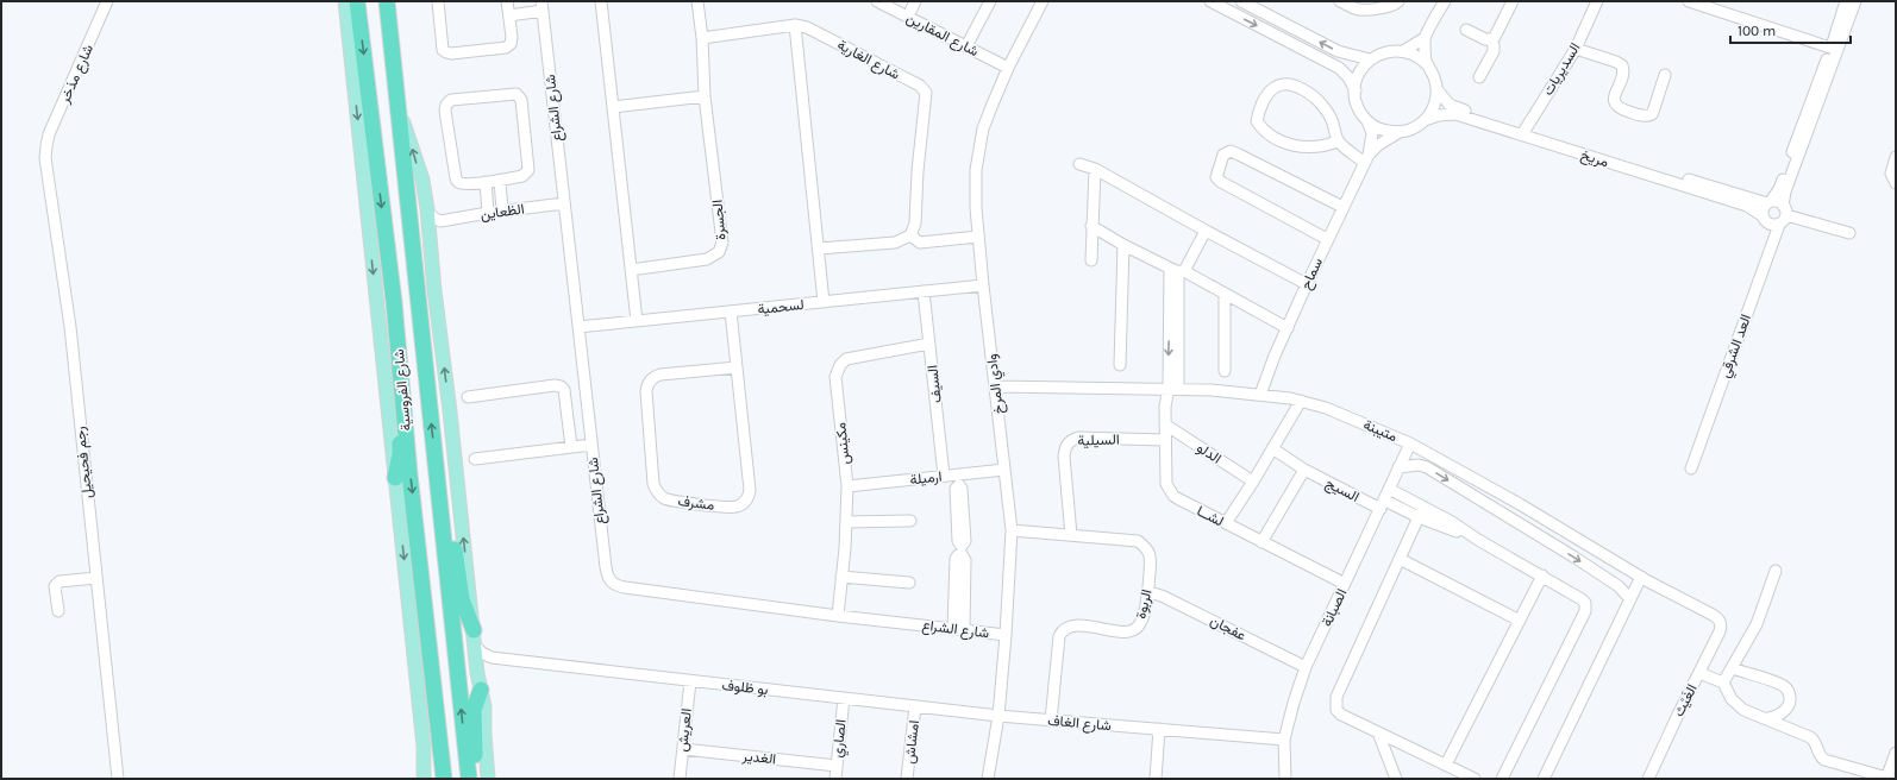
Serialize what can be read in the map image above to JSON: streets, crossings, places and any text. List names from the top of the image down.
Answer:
{
  "streets": {
    "highway": ["شارع الفروسية"],
    "street": [
      "شارع المقارين",
      "شارع الغارية",
      "السديريات",
      "شارع مذخر",
      "شارع الشراع",
      "مريخ",
      "الظعاين",
      "الجسرة",
      "سماح",
      "لسحمية",
      "العد الشرقي",
      "السيف",
      "وادي المرخ",
      "متيبنة",
      "السيلية",
      "مكينس",
      "الدلو",
      "رجم فحيحيل",
      "ارميلة",
      "السيج",
      "مشرف",
      "لشــا",
      "الربوة",
      "الصبانة",
      "عفجان",
      "بو ظلوف",
      "الغَيْث",
      "شارع الغاف",
      "العريش",
      "الصاري",
      "امشاش",
      "الغدير"
    ]
  },
  "crossings": [
    ["شارع المقارين", "وادي المرخ"],
    ["السديريات", "مريخ"],
    ["شارع مذخر", "رجم فحيحيل"],
    ["شارع الشراع", "الظعاين"],
    ["شارع الشراع", "لسحمية"],
    ["شارع الشراع", "وادي المرخ"],
    ["شارع الشراع", "مكينس"],
    ["مريخ", "سماح"],
    ["مريخ", "العد الشرقي"],
    ["سماح", "متيبنة"],
    ["لسحمية", "السيف"],
    ["لسحمية", "وادي المرخ"],
    ["لسحمية", "مشرف"],
    ["السيف", "مكينس"],
    ["السيف", "ارميلة"],
    ["وادي المرخ", "متيبنة"],
    ["وادي المرخ", "ارميلة"],
    ["وادي المرخ", "الربوة"],
    ["وادي المرخ", "بو ظلوف"],
    ["وادي المرخ", "شارع الغاف"],
    ["شارع الفروسية", "بو ظلوف"],
    ["متيبنة", "لشــا"],
    ["متيبنة", "الصبانة"],
    ["متيبنة", "الغَيْث"],
    ["السيلية", "لشــا"],
    ["السيلية", "الربوة"],
    ["مكينس", "ارميلة"],
    ["الدلو", "لشــا"],
    ["السيج", "الصبانة"],
    ["لشــا", "الصبانة"],
    ["الربوة", "عفجان"],
    ["الربوة", "شارع الغاف"],
    ["الصبانة", "عفجان"],
    ["الصبانة", "شارع الغاف"],
    ["بو ظلوف", "شارع الغاف"],
    ["بو ظلوف", "العريش"],
    ["بو ظلوف", "الصاري"],
    ["بو ظلوف", "امشاش"],
    ["العريش", "الغدير"],
    ["الصاري", "الغدير"]
  ],
  "scale_bar": "100 m"
}
